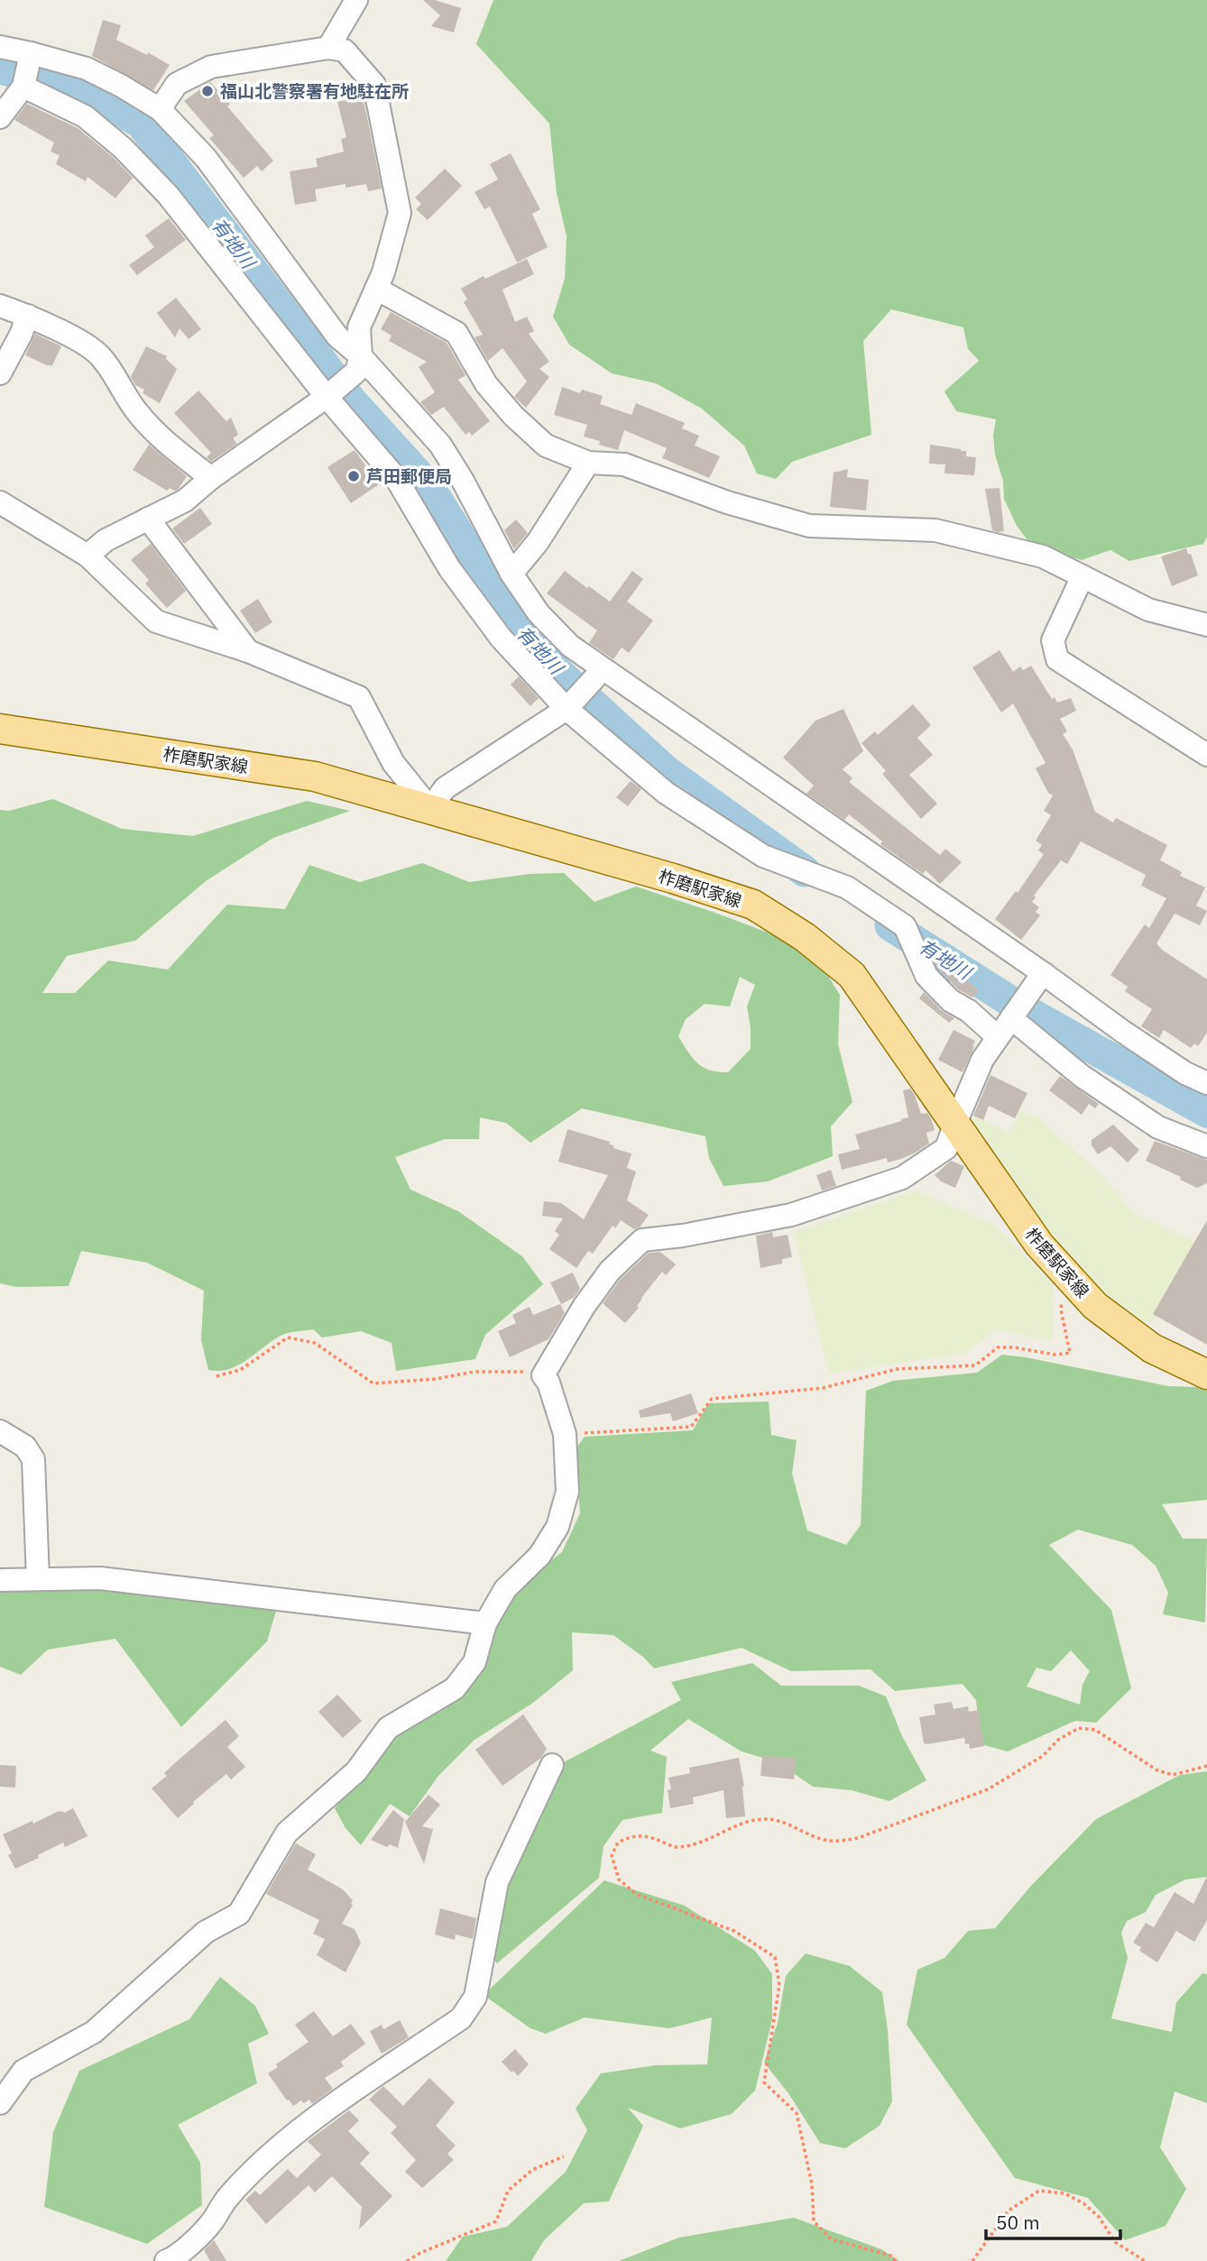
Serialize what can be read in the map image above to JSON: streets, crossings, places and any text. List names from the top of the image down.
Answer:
{
  "streets": {
    "main road": ["柞磨駅家線"]
  },
  "water": ["有地川"],
  "places": ["福山北警察署有地駐在所", "芦田郵便局"],
  "scale_bar": "50 m"
}
